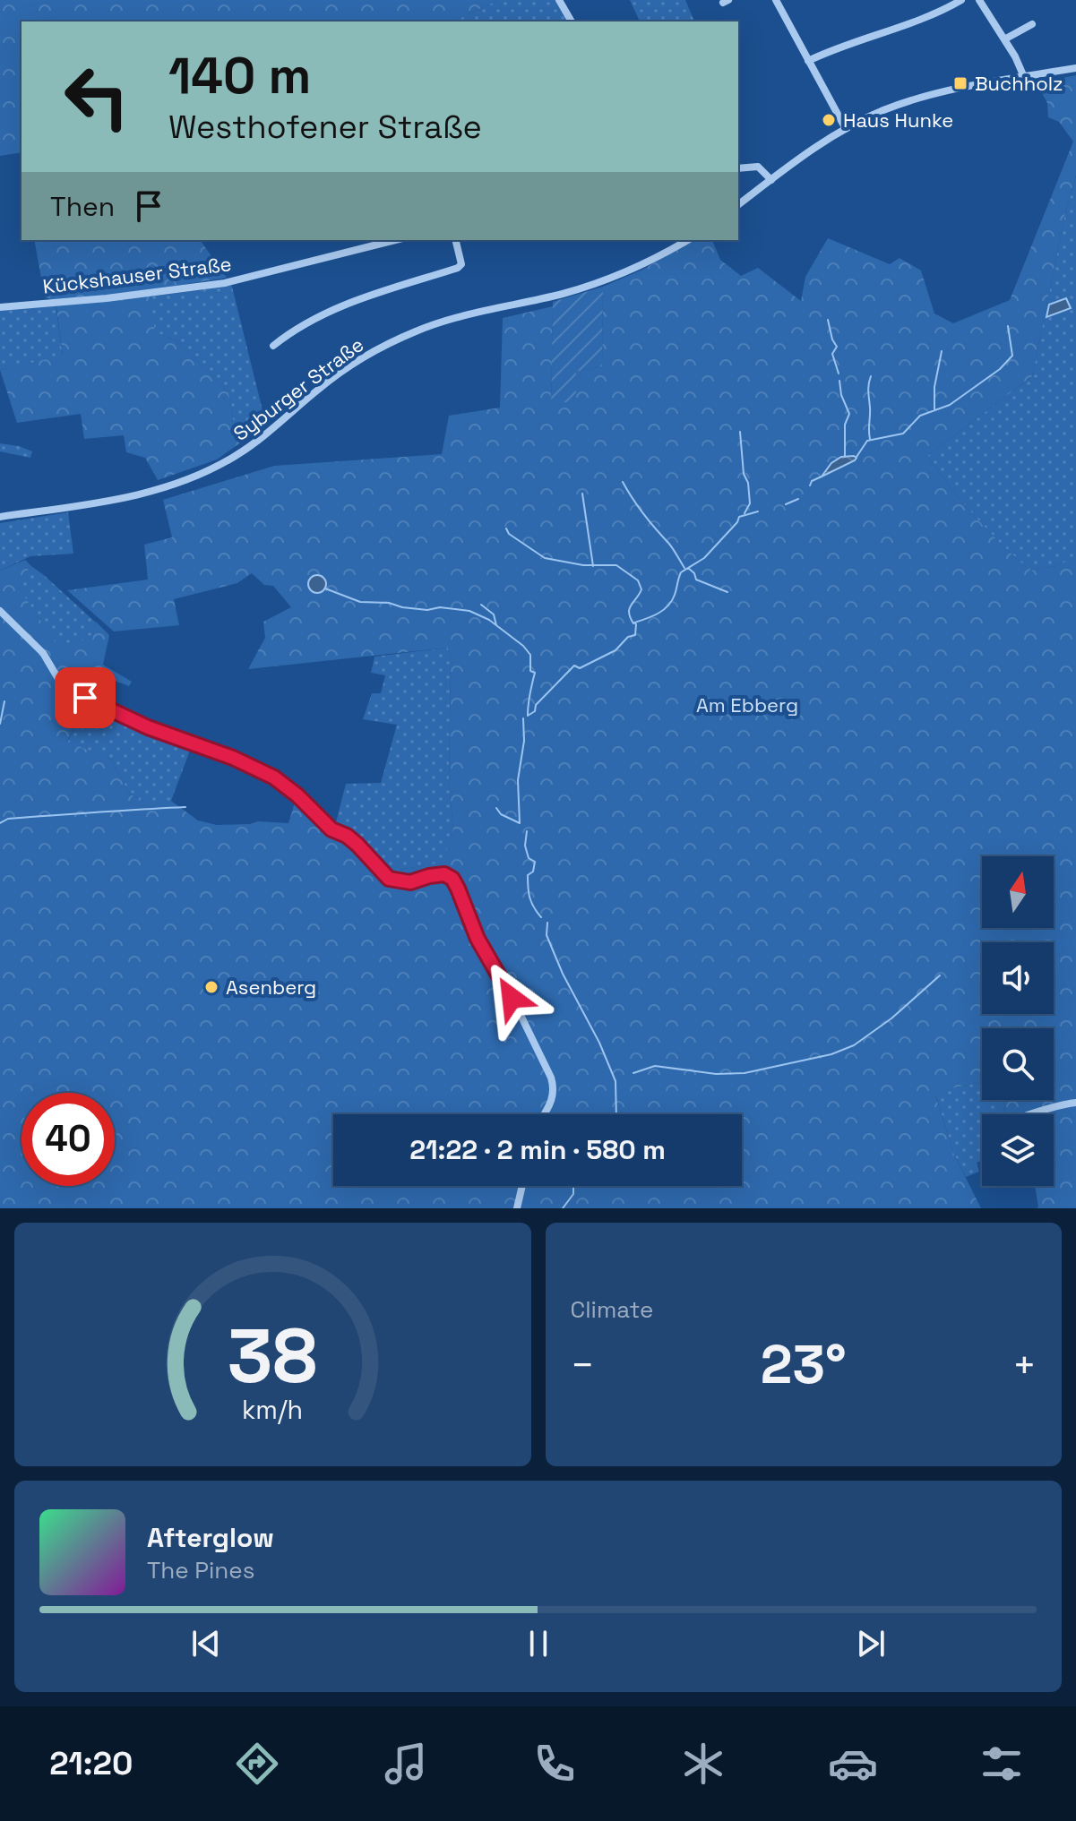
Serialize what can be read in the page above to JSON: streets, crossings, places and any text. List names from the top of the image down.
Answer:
{
  "streets": {
    "street": ["Kückshauser Straße", "Syburger Straße"]
  },
  "parks": ["Am Ebberg"],
  "places": {
    "transit": ["Buchholz"],
    "other": ["Haus Hunke", "Asenberg"]
  },
  "north": "top",
  "page": {
    "turn": ["140 m", "Westhofener Straße"],
    "then": "Then",
    "limit": "40",
    "trip": "21:22 · 2 min · 580 m",
    "tile": "Climate",
    "heat": ["−", "23°", "+"],
    "song": ["Afterglow", "The Pines"],
    "tabs": "21:20",
    "gauge": ["38", "km/h"]
  }
}
